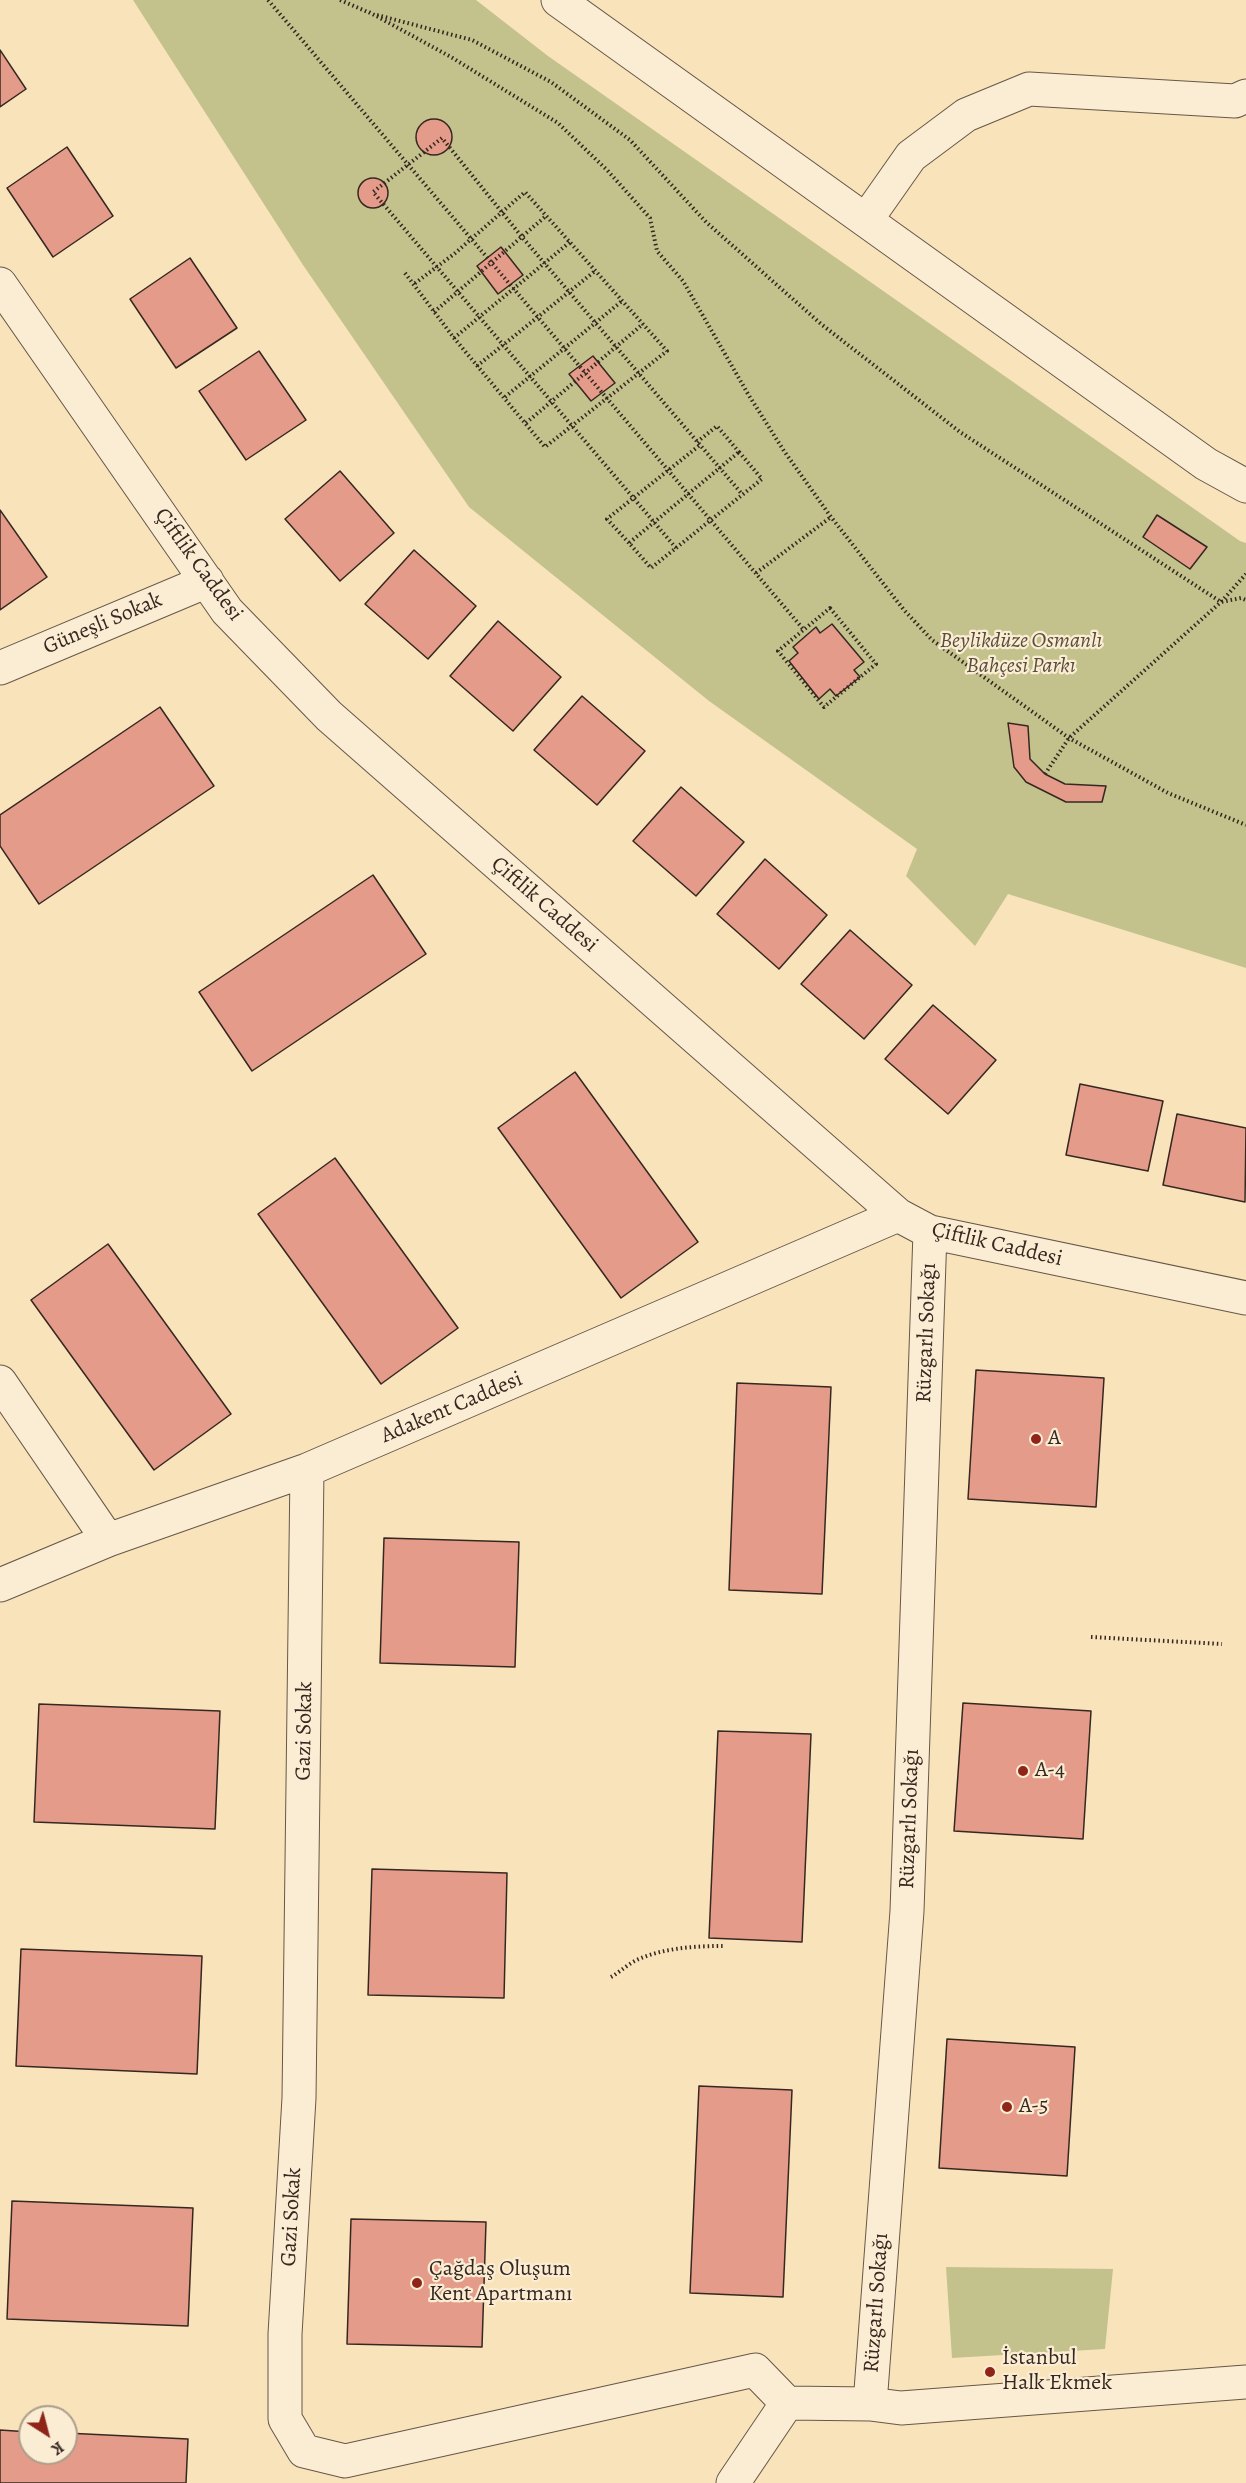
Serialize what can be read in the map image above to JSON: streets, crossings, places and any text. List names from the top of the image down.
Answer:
{
  "streets": {
    "street": [
      "Çiftlik Caddesi",
      "Güneşli Sokak",
      "Rüzgarlı Sokağı",
      "Adakent Caddesi",
      "Gazi Sokak"
    ]
  },
  "crossings": [
    ["Çiftlik Caddesi", "Güneşli Sokak"],
    ["Çiftlik Caddesi", "Rüzgarlı Sokağı"],
    ["Çiftlik Caddesi", "Adakent Caddesi"],
    ["Adakent Caddesi", "Gazi Sokak"]
  ],
  "parks": ["Beylikdüze Osmanlı Bahçesi Parkı"],
  "places": [
    "A",
    "A-4",
    "A-5",
    "Çağdaş Oluşum Kent Apartmanı",
    "İstanbul Halk Ekmek"
  ],
  "north": "bottom right"
}
